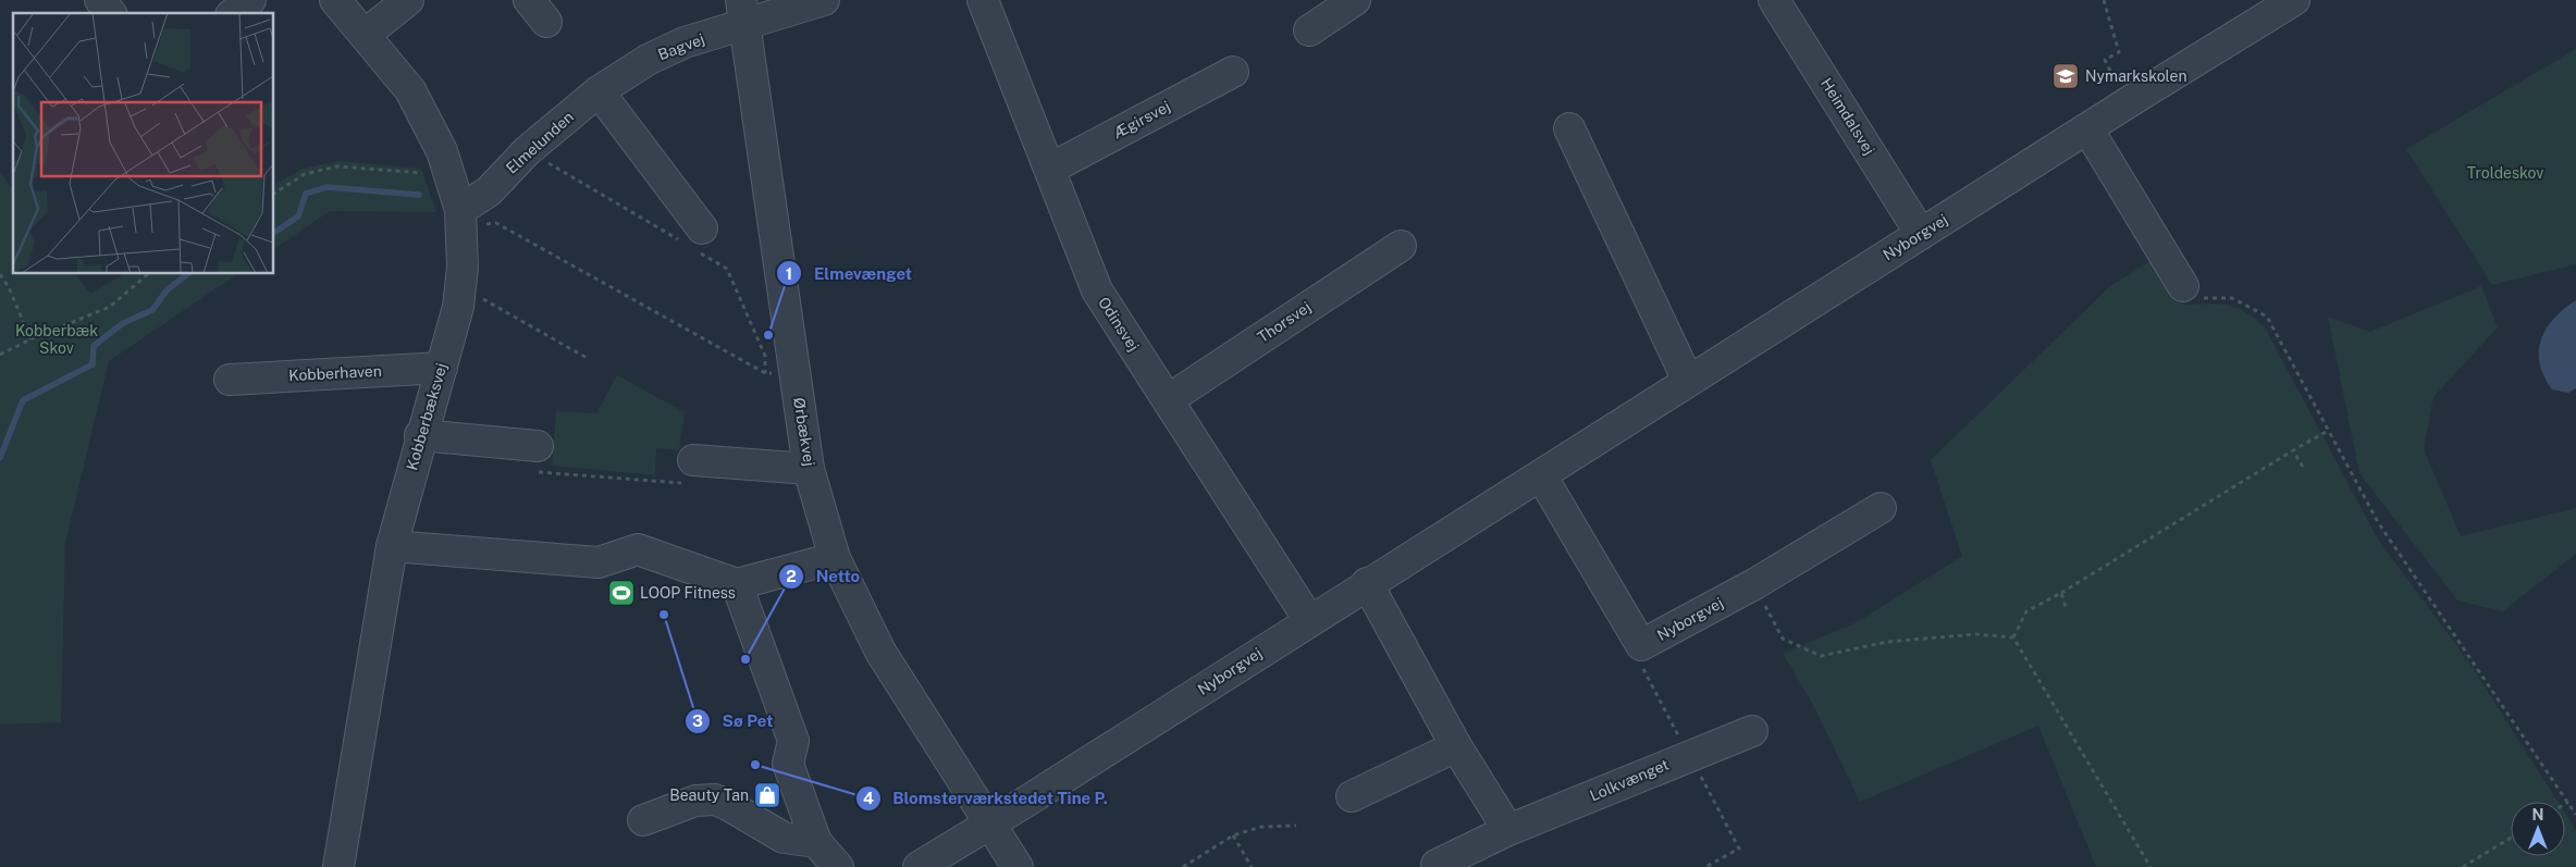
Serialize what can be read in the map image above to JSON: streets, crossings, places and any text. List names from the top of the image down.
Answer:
{
  "streets": {
    "street": [
      "Bagvej",
      "Heimdalsvej",
      "Ægirsvej",
      "Elmelunden",
      "Nyborgvej",
      "Thorsvej",
      "Odinsvej",
      "Kobberhaven",
      "Kobberbæksvej",
      "Ørbækvej",
      "Lolkvænget"
    ]
  },
  "crossings": [
    ["Bagvej", "Elmelunden"],
    ["Bagvej", "Ørbækvej"],
    ["Heimdalsvej", "Nyborgvej"],
    ["Ægirsvej", "Odinsvej"],
    ["Elmelunden", "Kobberbæksvej"],
    ["Nyborgvej", "Odinsvej"],
    ["Nyborgvej", "Ørbækvej"],
    ["Thorsvej", "Odinsvej"],
    ["Kobberhaven", "Kobberbæksvej"]
  ],
  "parks": ["Troldeskov", "Kobberbæk Skov"],
  "places": {
    "school or university": ["Nymarkskolen"],
    "other": [
      "Elmevænget",
      "Sø Pet",
      "Netto",
      "Blomsterværkstedet Tine P."
    ],
    "sports": ["LOOP Fitness"],
    "shop": ["Beauty Tan"]
  },
  "north": "top"
}
